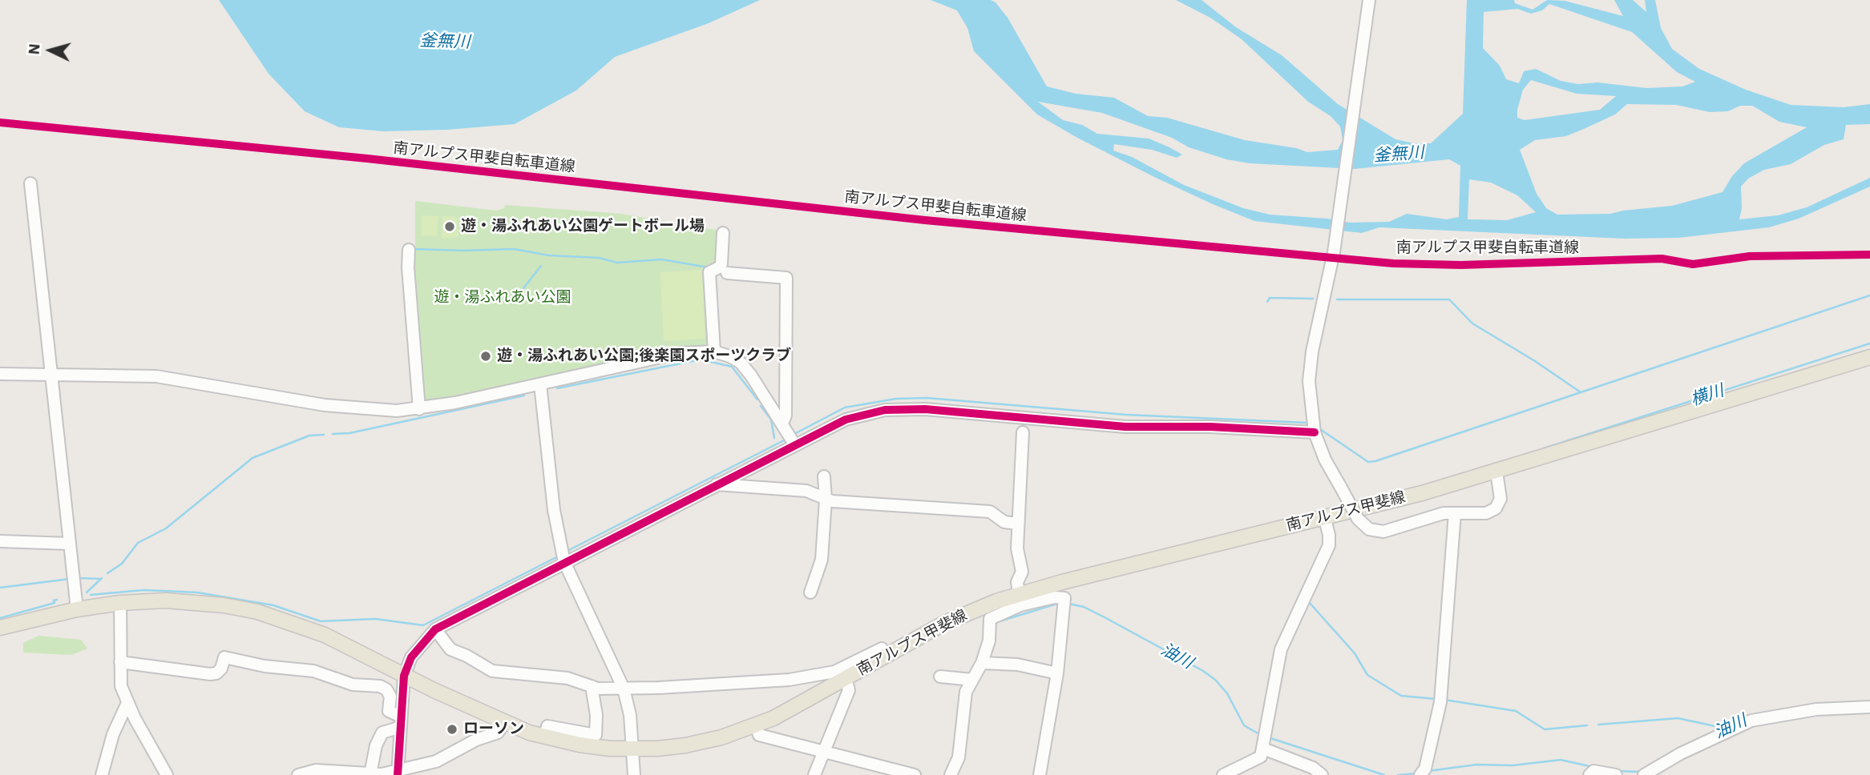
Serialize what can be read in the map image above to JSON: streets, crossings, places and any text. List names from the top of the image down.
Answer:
{
  "streets": {
    "main road": ["南アルプス甲斐線"],
    "cycle path": ["南アルプス甲斐自転車道線"]
  },
  "water": ["釜無川", "横川", "油川"],
  "parks": ["遊・湯ふれあい公園"],
  "places": ["遊・湯ふれあい公園ゲートボール場", "遊・湯ふれあい公園;後楽園スポーツクラブ", "ローソン"],
  "north": "left"
}
